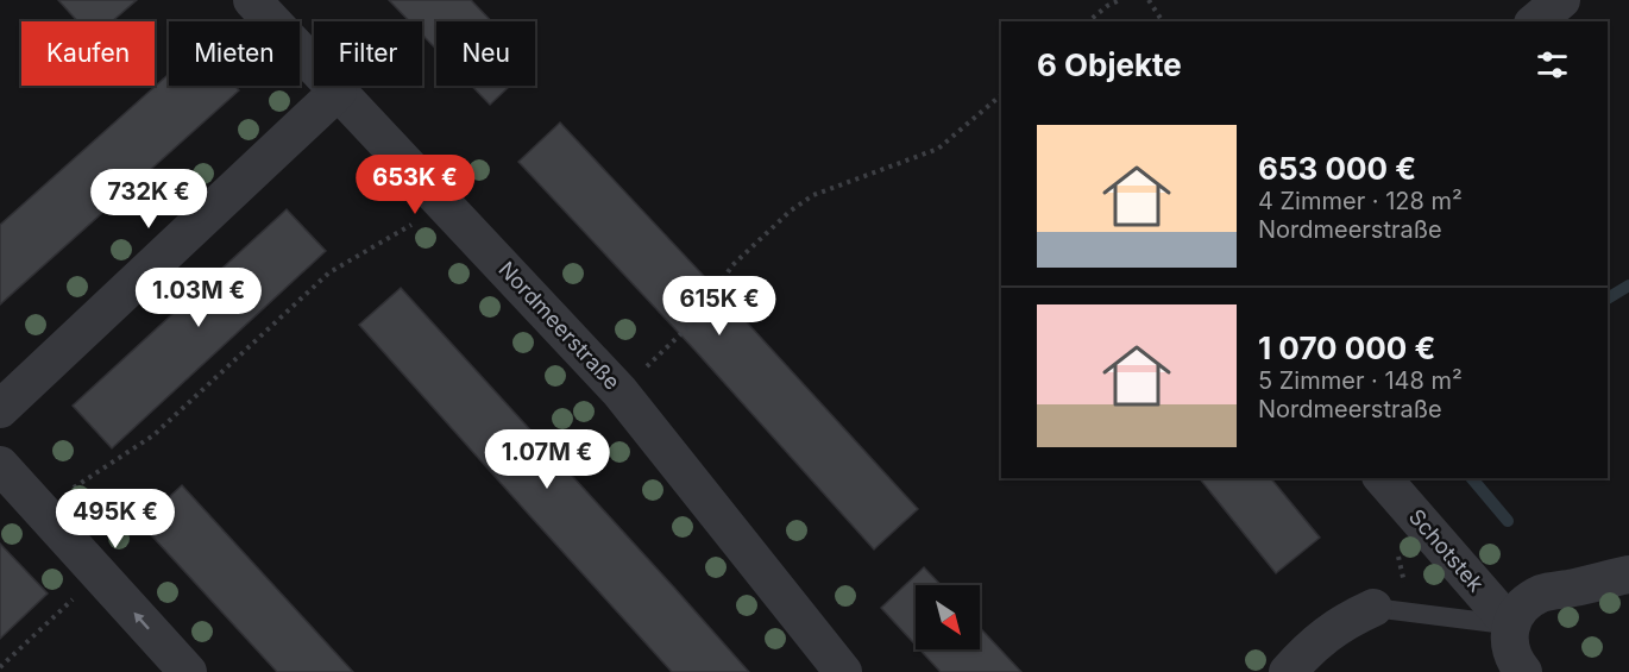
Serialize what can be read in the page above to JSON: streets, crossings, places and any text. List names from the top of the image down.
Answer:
{
  "streets": {
    "street": ["Nordmeerstraße", "Schotstek"]
  },
  "north": "bottom right",
  "page": {
    "chip": [
      "Kaufen",
      "Mieten",
      "Filter",
      "Neu"
    ],
    "heading": "6 Objekte",
    "list": [
      {
        "name": "653 000 €",
        "note": "4 Zimmer · 128 m² · Nordmeerstraße"
      },
      {
        "name": "1 070 000 €",
        "note": "5 Zimmer · 148 m² · Nordmeerstraße"
      }
    ],
    "price": [
      "653K €",
      "732K €",
      "1.03M €",
      "615K €",
      "1.07M €",
      "495K €"
    ]
  }
}
